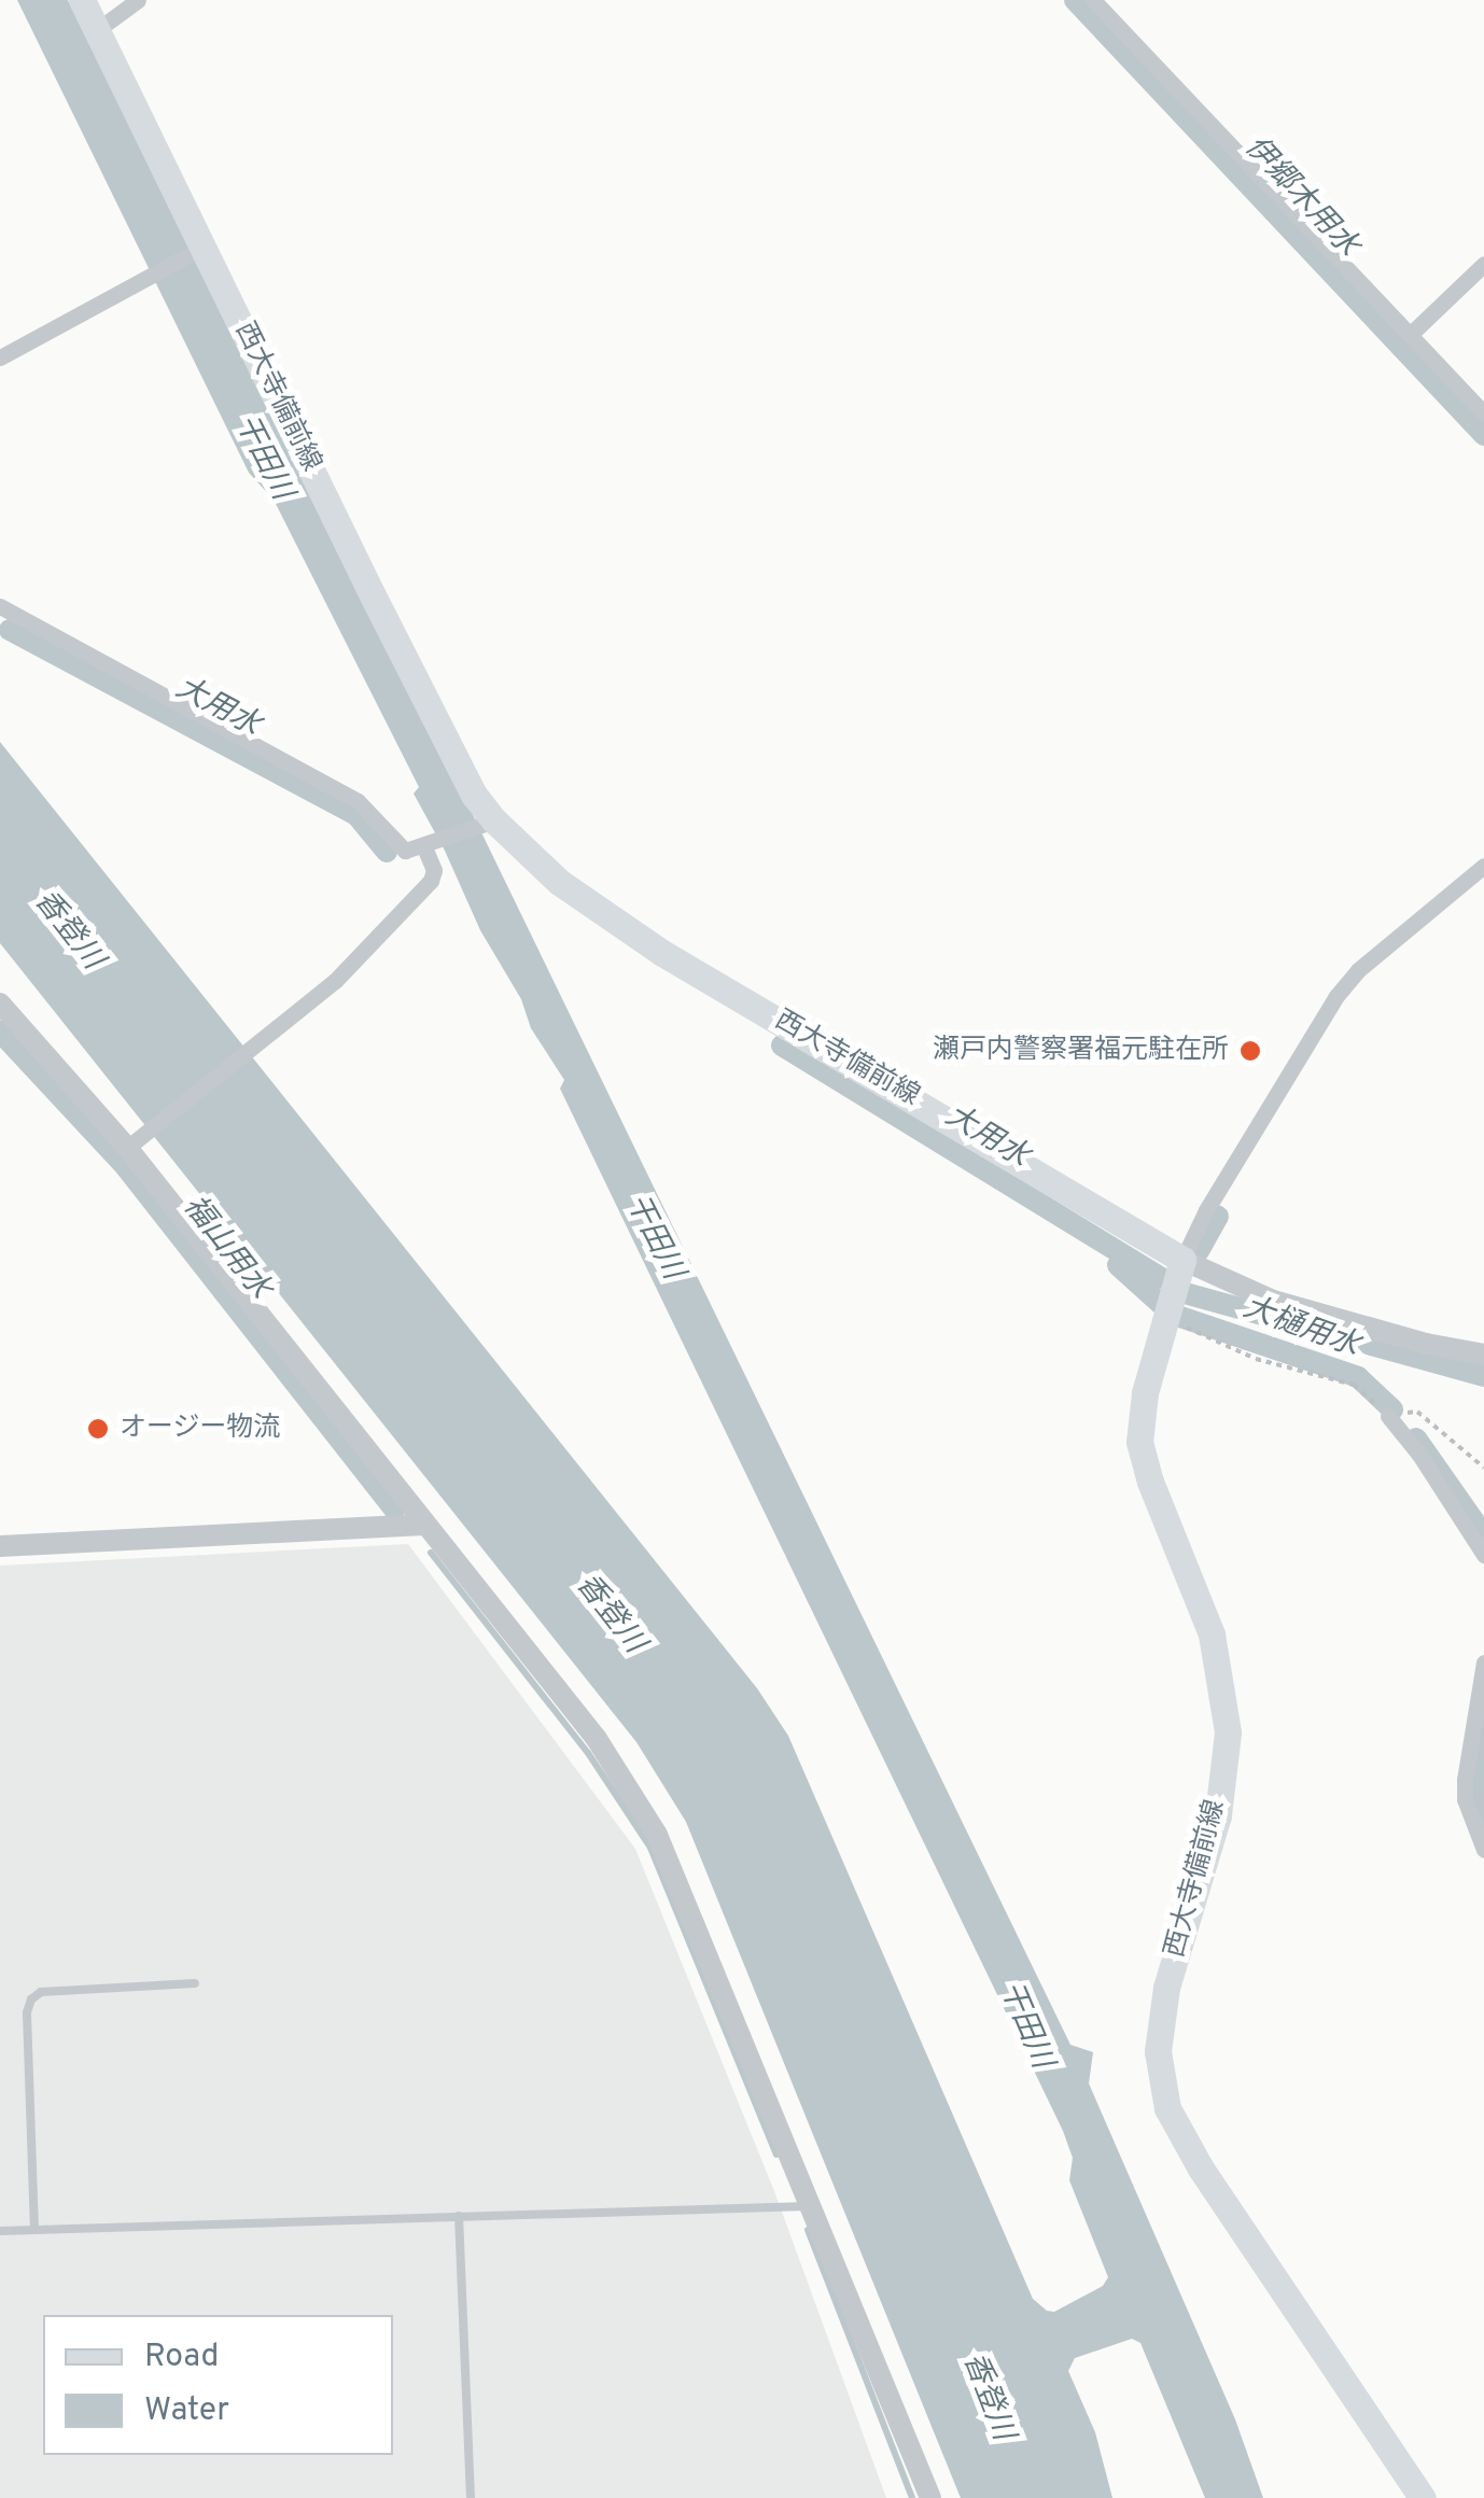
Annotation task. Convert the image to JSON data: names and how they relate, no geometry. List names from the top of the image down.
{
  "streets": {
    "main road": ["西大寺備前線"]
  },
  "water": [
    "伊郷木用水",
    "干田川",
    "大用水",
    "香登川",
    "福山用水",
    "大樋用水"
  ],
  "places": ["瀬戸内警察署福元駐在所", "オージー物流"],
  "legend": ["Road", "Water"]
}
